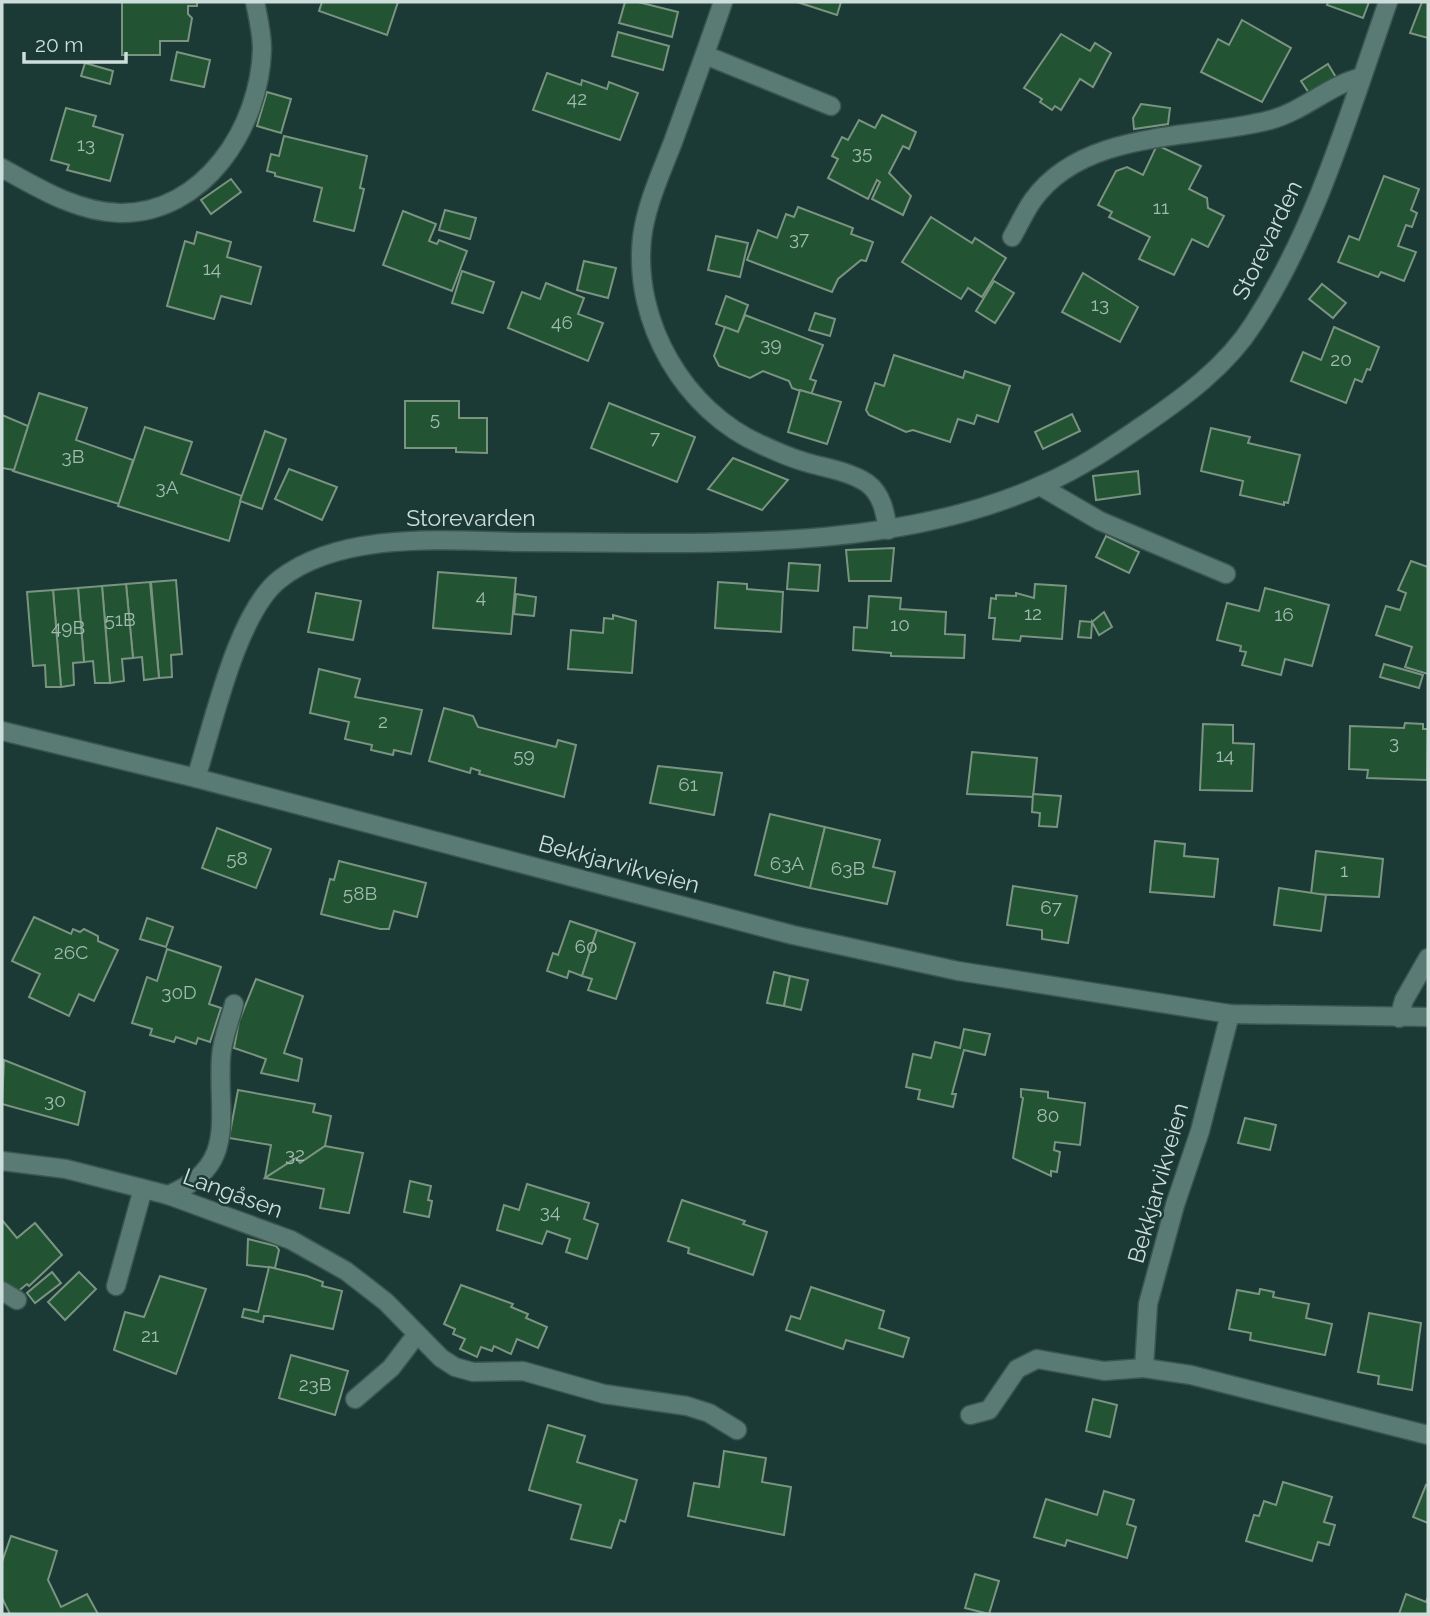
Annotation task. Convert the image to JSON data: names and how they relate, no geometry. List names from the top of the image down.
{
  "streets": {
    "street": ["Storevarden", "Bekkjarvikveien", "Langåsen"]
  },
  "crossings": [
    ["Storevarden", "Bekkjarvikveien"]
  ],
  "house_numbers": [
    "42",
    "13",
    "35",
    "11",
    "37",
    "14",
    "13",
    "46",
    "39",
    "20",
    "5",
    "7",
    "3B",
    "3A",
    "4",
    "12",
    "16",
    "51B",
    "10",
    "49B",
    "2",
    "3",
    "59",
    "14",
    "61",
    "58",
    "63A",
    "63B",
    "1",
    "58B",
    "67",
    "60",
    "26C",
    "30D",
    "30",
    "80",
    "32",
    "34",
    "21",
    "23B"
  ],
  "scale_bar": "20 m"
}
